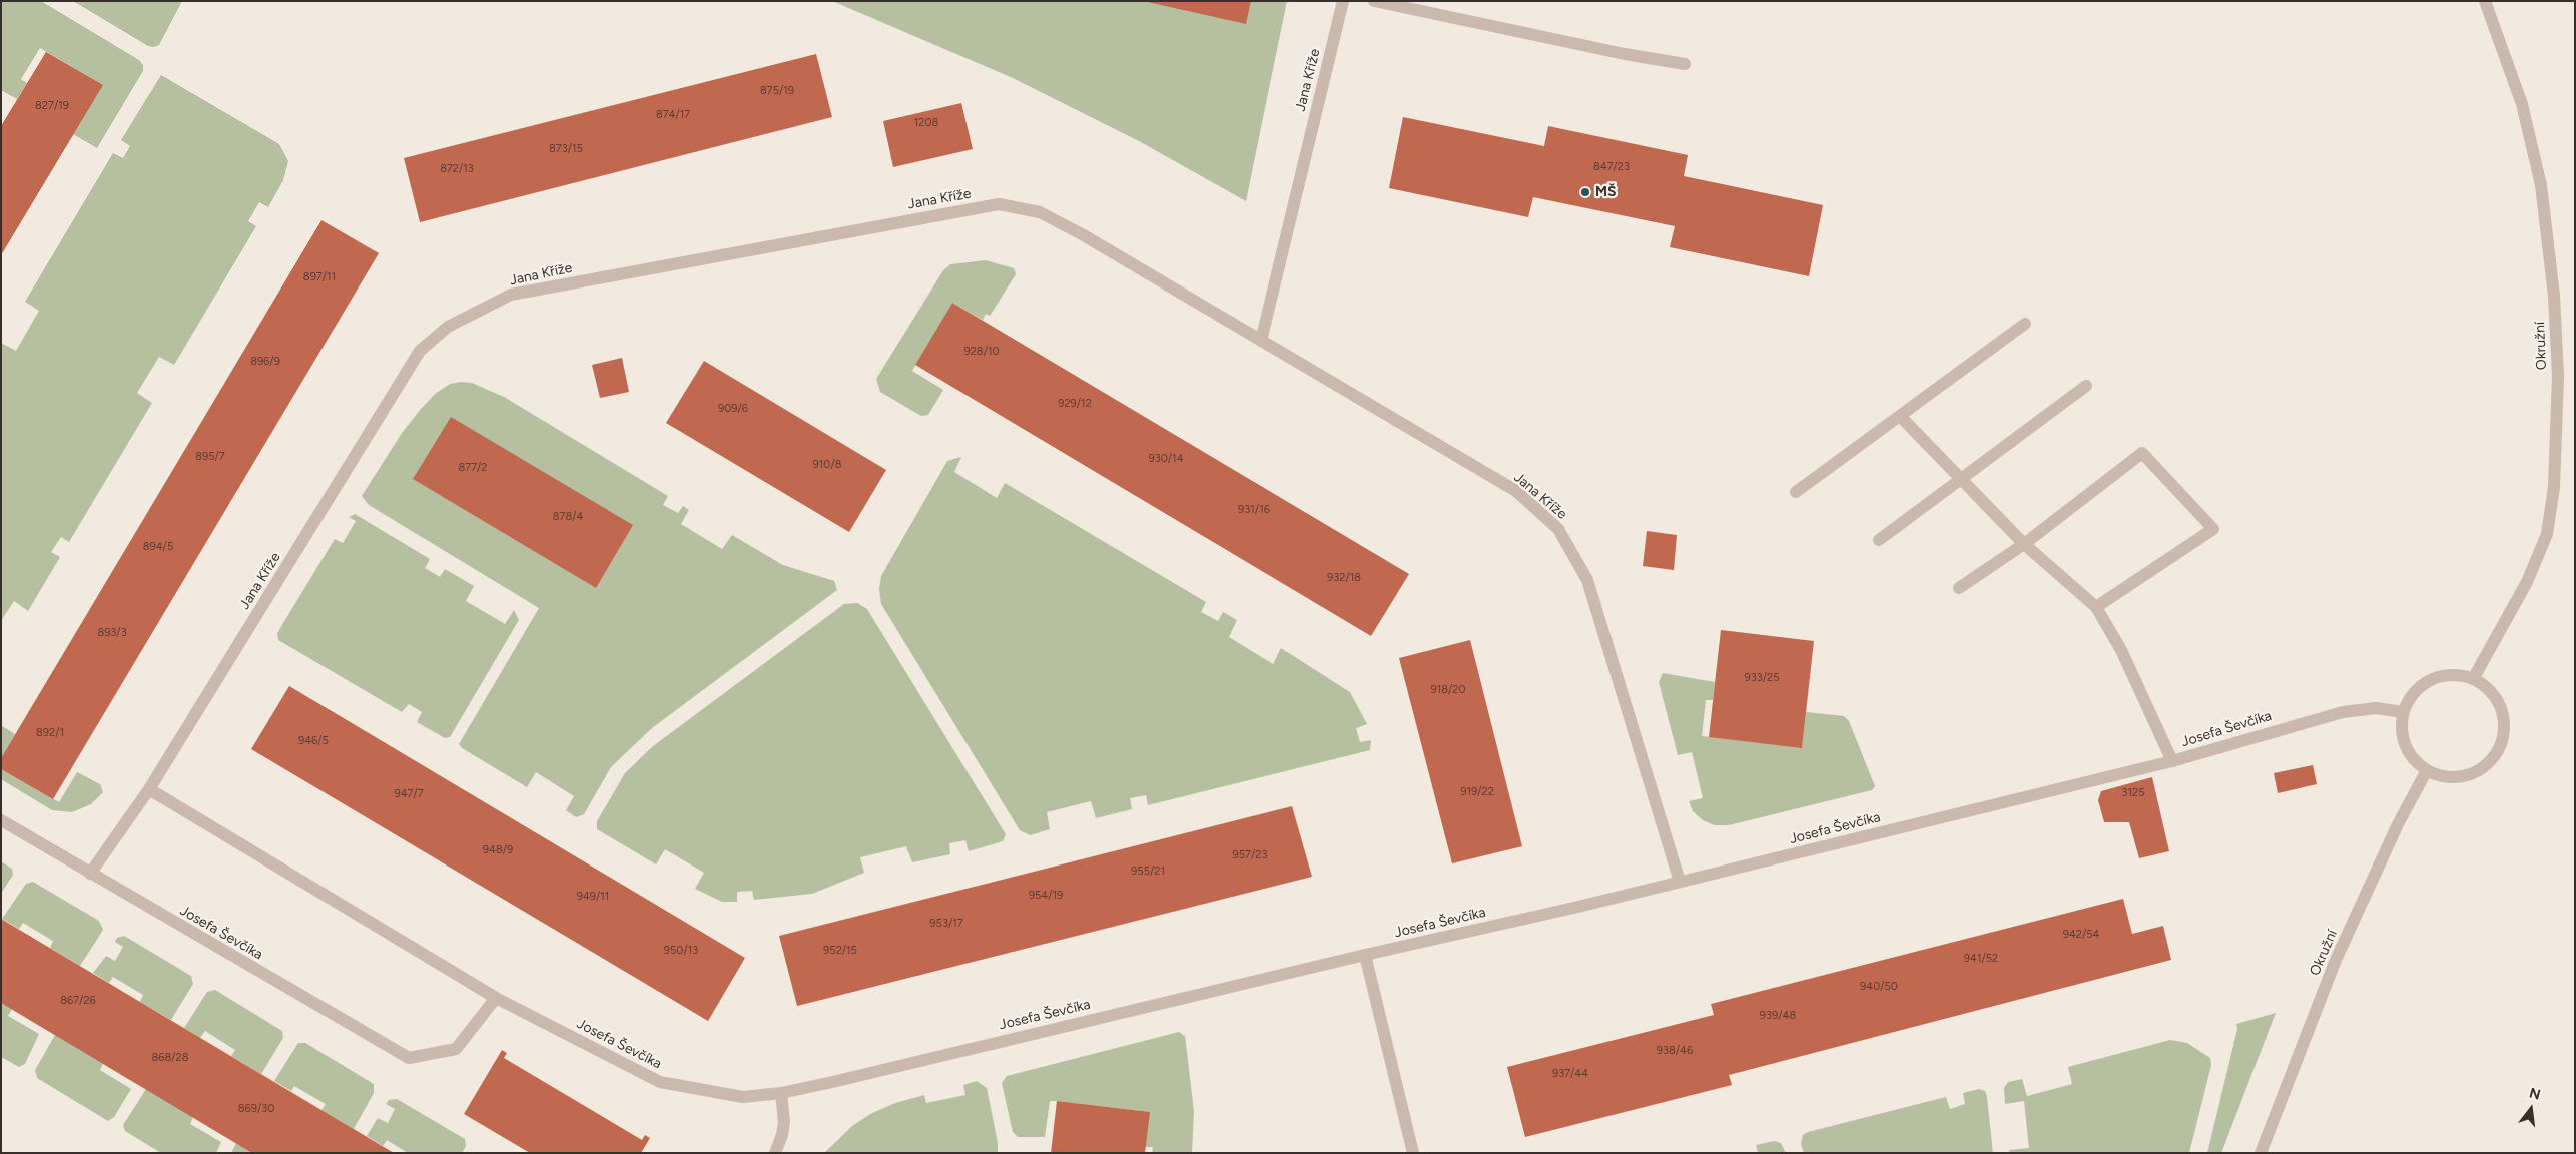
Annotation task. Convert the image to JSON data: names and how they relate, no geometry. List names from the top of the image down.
{
  "streets": {
    "street": ["Jana Kříže", "Okružní", "Josefa Ševčíka"]
  },
  "crossings": [
    ["Jana Kříže", "Josefa Ševčíka"],
    ["Okružní", "Josefa Ševčíka"]
  ],
  "places": ["MŠ"],
  "house_numbers": [
    "875/19",
    "827/19",
    "874/17",
    "1208",
    "873/15",
    "847/23",
    "872/13",
    "897/11",
    "928/10",
    "896/9",
    "929/12",
    "909/6",
    "895/7",
    "930/14",
    "910/8",
    "877/2",
    "931/16",
    "878/4",
    "894/5",
    "932/18",
    "893/3",
    "933/25",
    "918/20",
    "892/1",
    "946/5",
    "919/22",
    "3125",
    "947/7",
    "948/9",
    "957/23",
    "955/21",
    "954/19",
    "949/11",
    "953/17",
    "942/54",
    "950/13",
    "952/15",
    "941/52",
    "940/50",
    "867/26",
    "939/48",
    "938/46",
    "868/28",
    "937/44",
    "869/30"
  ],
  "north": "top"
}
